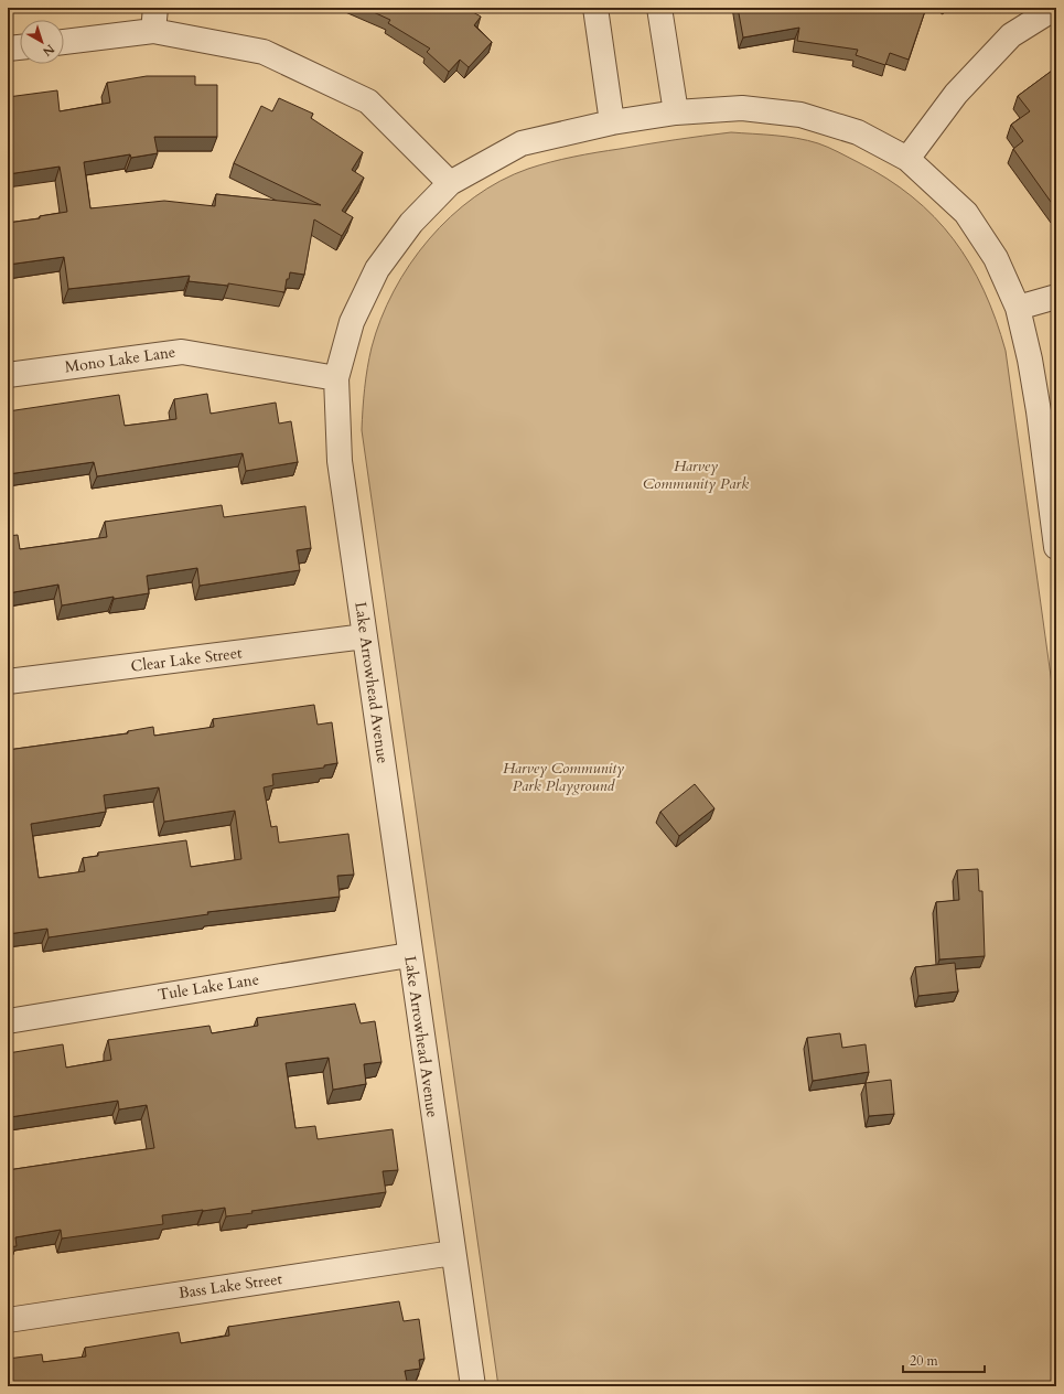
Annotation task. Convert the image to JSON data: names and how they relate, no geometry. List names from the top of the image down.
{
  "streets": {
    "street": [
      "Mono Lake Lane",
      "Clear Lake Street",
      "Lake Arrowhead Avenue",
      "Tule Lake Lane",
      "Bass Lake Street"
    ]
  },
  "crossings": [
    ["Mono Lake Lane", "Lake Arrowhead Avenue"],
    ["Clear Lake Street", "Lake Arrowhead Avenue"],
    ["Lake Arrowhead Avenue", "Tule Lake Lane"],
    ["Lake Arrowhead Avenue", "Bass Lake Street"]
  ],
  "parks": ["Harvey Community Park", "Harvey Community Park Playground"],
  "scale_bar": "20 m",
  "north": "bottom right"
}
